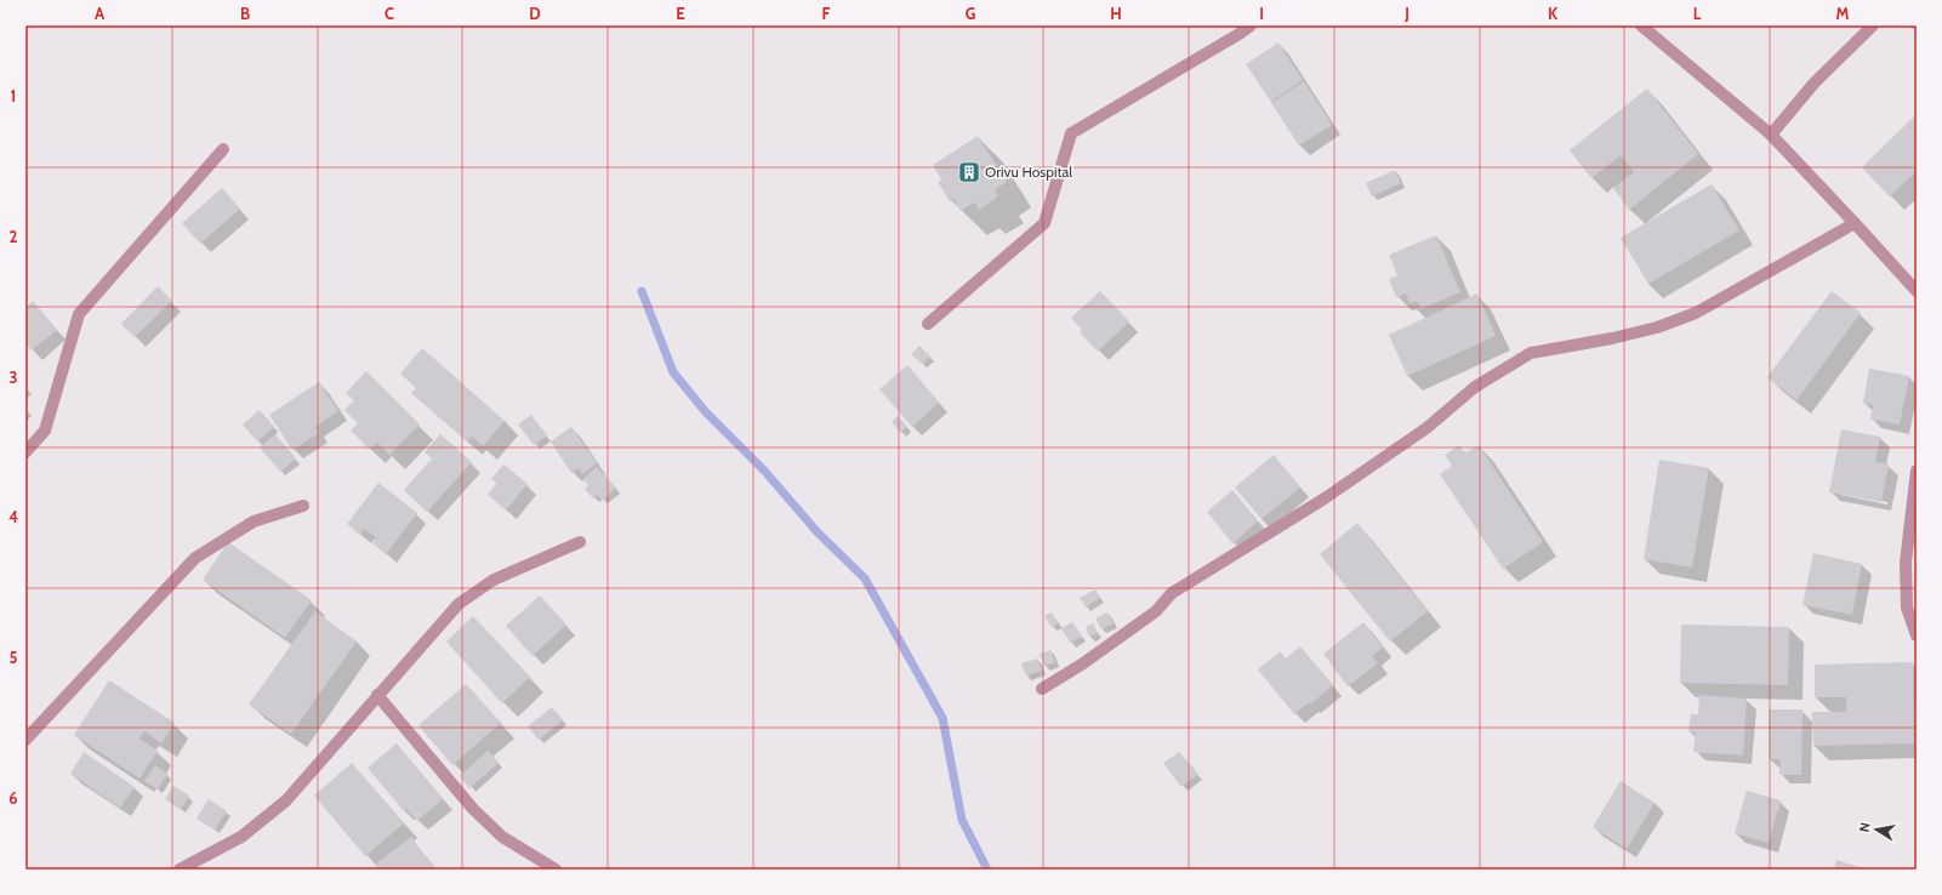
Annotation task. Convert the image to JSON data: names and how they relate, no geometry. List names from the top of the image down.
{
  "places": {
    "building": ["Orivu Hospital"]
  },
  "north": "left",
  "grid": {
    "columns": [
      "A",
      "B",
      "C",
      "D",
      "E",
      "F",
      "G",
      "H",
      "I",
      "J",
      "K",
      "L",
      "M"
    ],
    "rows": [
      "1",
      "2",
      "3",
      "4",
      "5",
      "6"
    ]
  }
}
